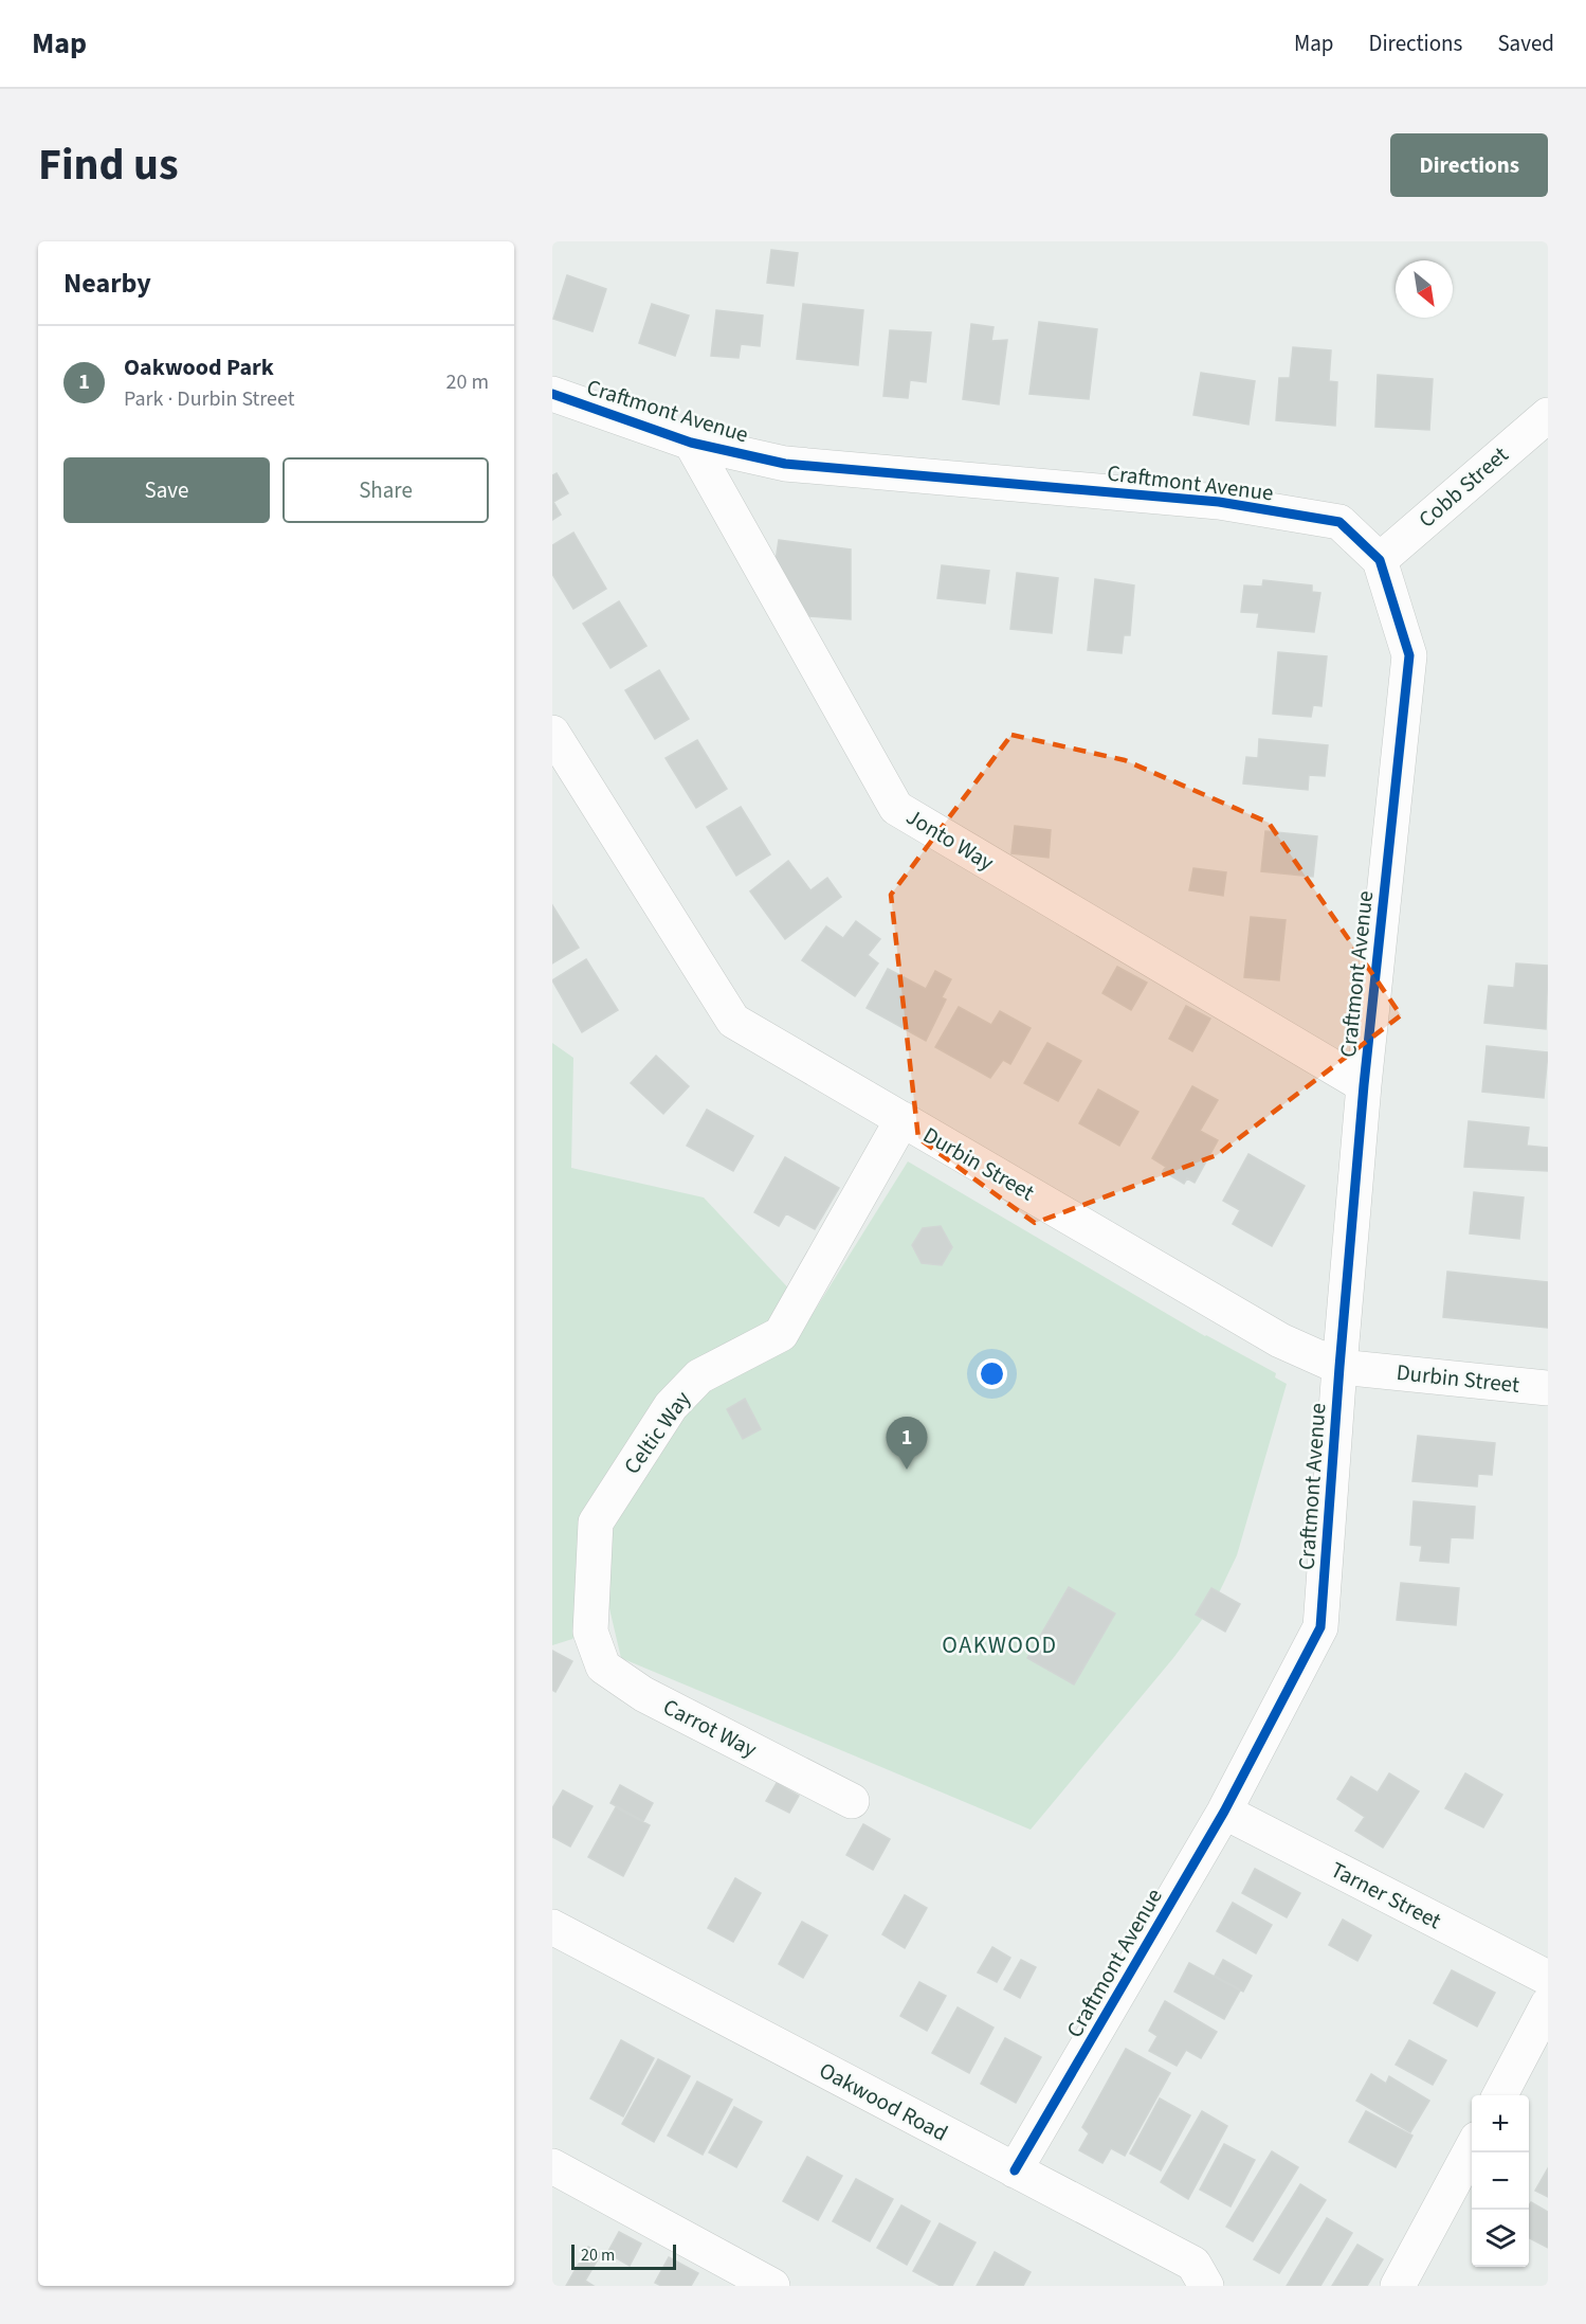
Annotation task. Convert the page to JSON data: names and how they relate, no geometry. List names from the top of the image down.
{
  "streets": {
    "street": [
      "Craftmont Avenue",
      "Cobb Street",
      "Jonto Way",
      "Durbin Street",
      "Celtic Way",
      "Carrot Way",
      "Tarner Street",
      "Oakwood Road"
    ]
  },
  "crossings": [
    ["Craftmont Avenue", "Cobb Street"],
    ["Craftmont Avenue", "Jonto Way"],
    ["Craftmont Avenue", "Durbin Street"],
    ["Craftmont Avenue", "Tarner Street"],
    ["Craftmont Avenue", "Oakwood Road"],
    ["Durbin Street", "Celtic Way"],
    ["Celtic Way", "Carrot Way"]
  ],
  "districts": ["OAKWOOD"],
  "scale_bar": "20 m",
  "north": "bottom right",
  "page": {
    "header": "Map",
    "nav": ["Map", "Directions", "Saved"],
    "title": "Find us",
    "buttons": [
      "Directions",
      ["Save", "Share"]
    ],
    "heading": "Nearby",
    "list": [
      {
        "mark": "1",
        "name": "Oakwood Park",
        "note": "Park · Durbin Street",
        "value": "20 m"
      }
    ],
    "pins": "1",
    "map_buttons": ["+", "−"],
    "scale": "20 m"
  }
}
